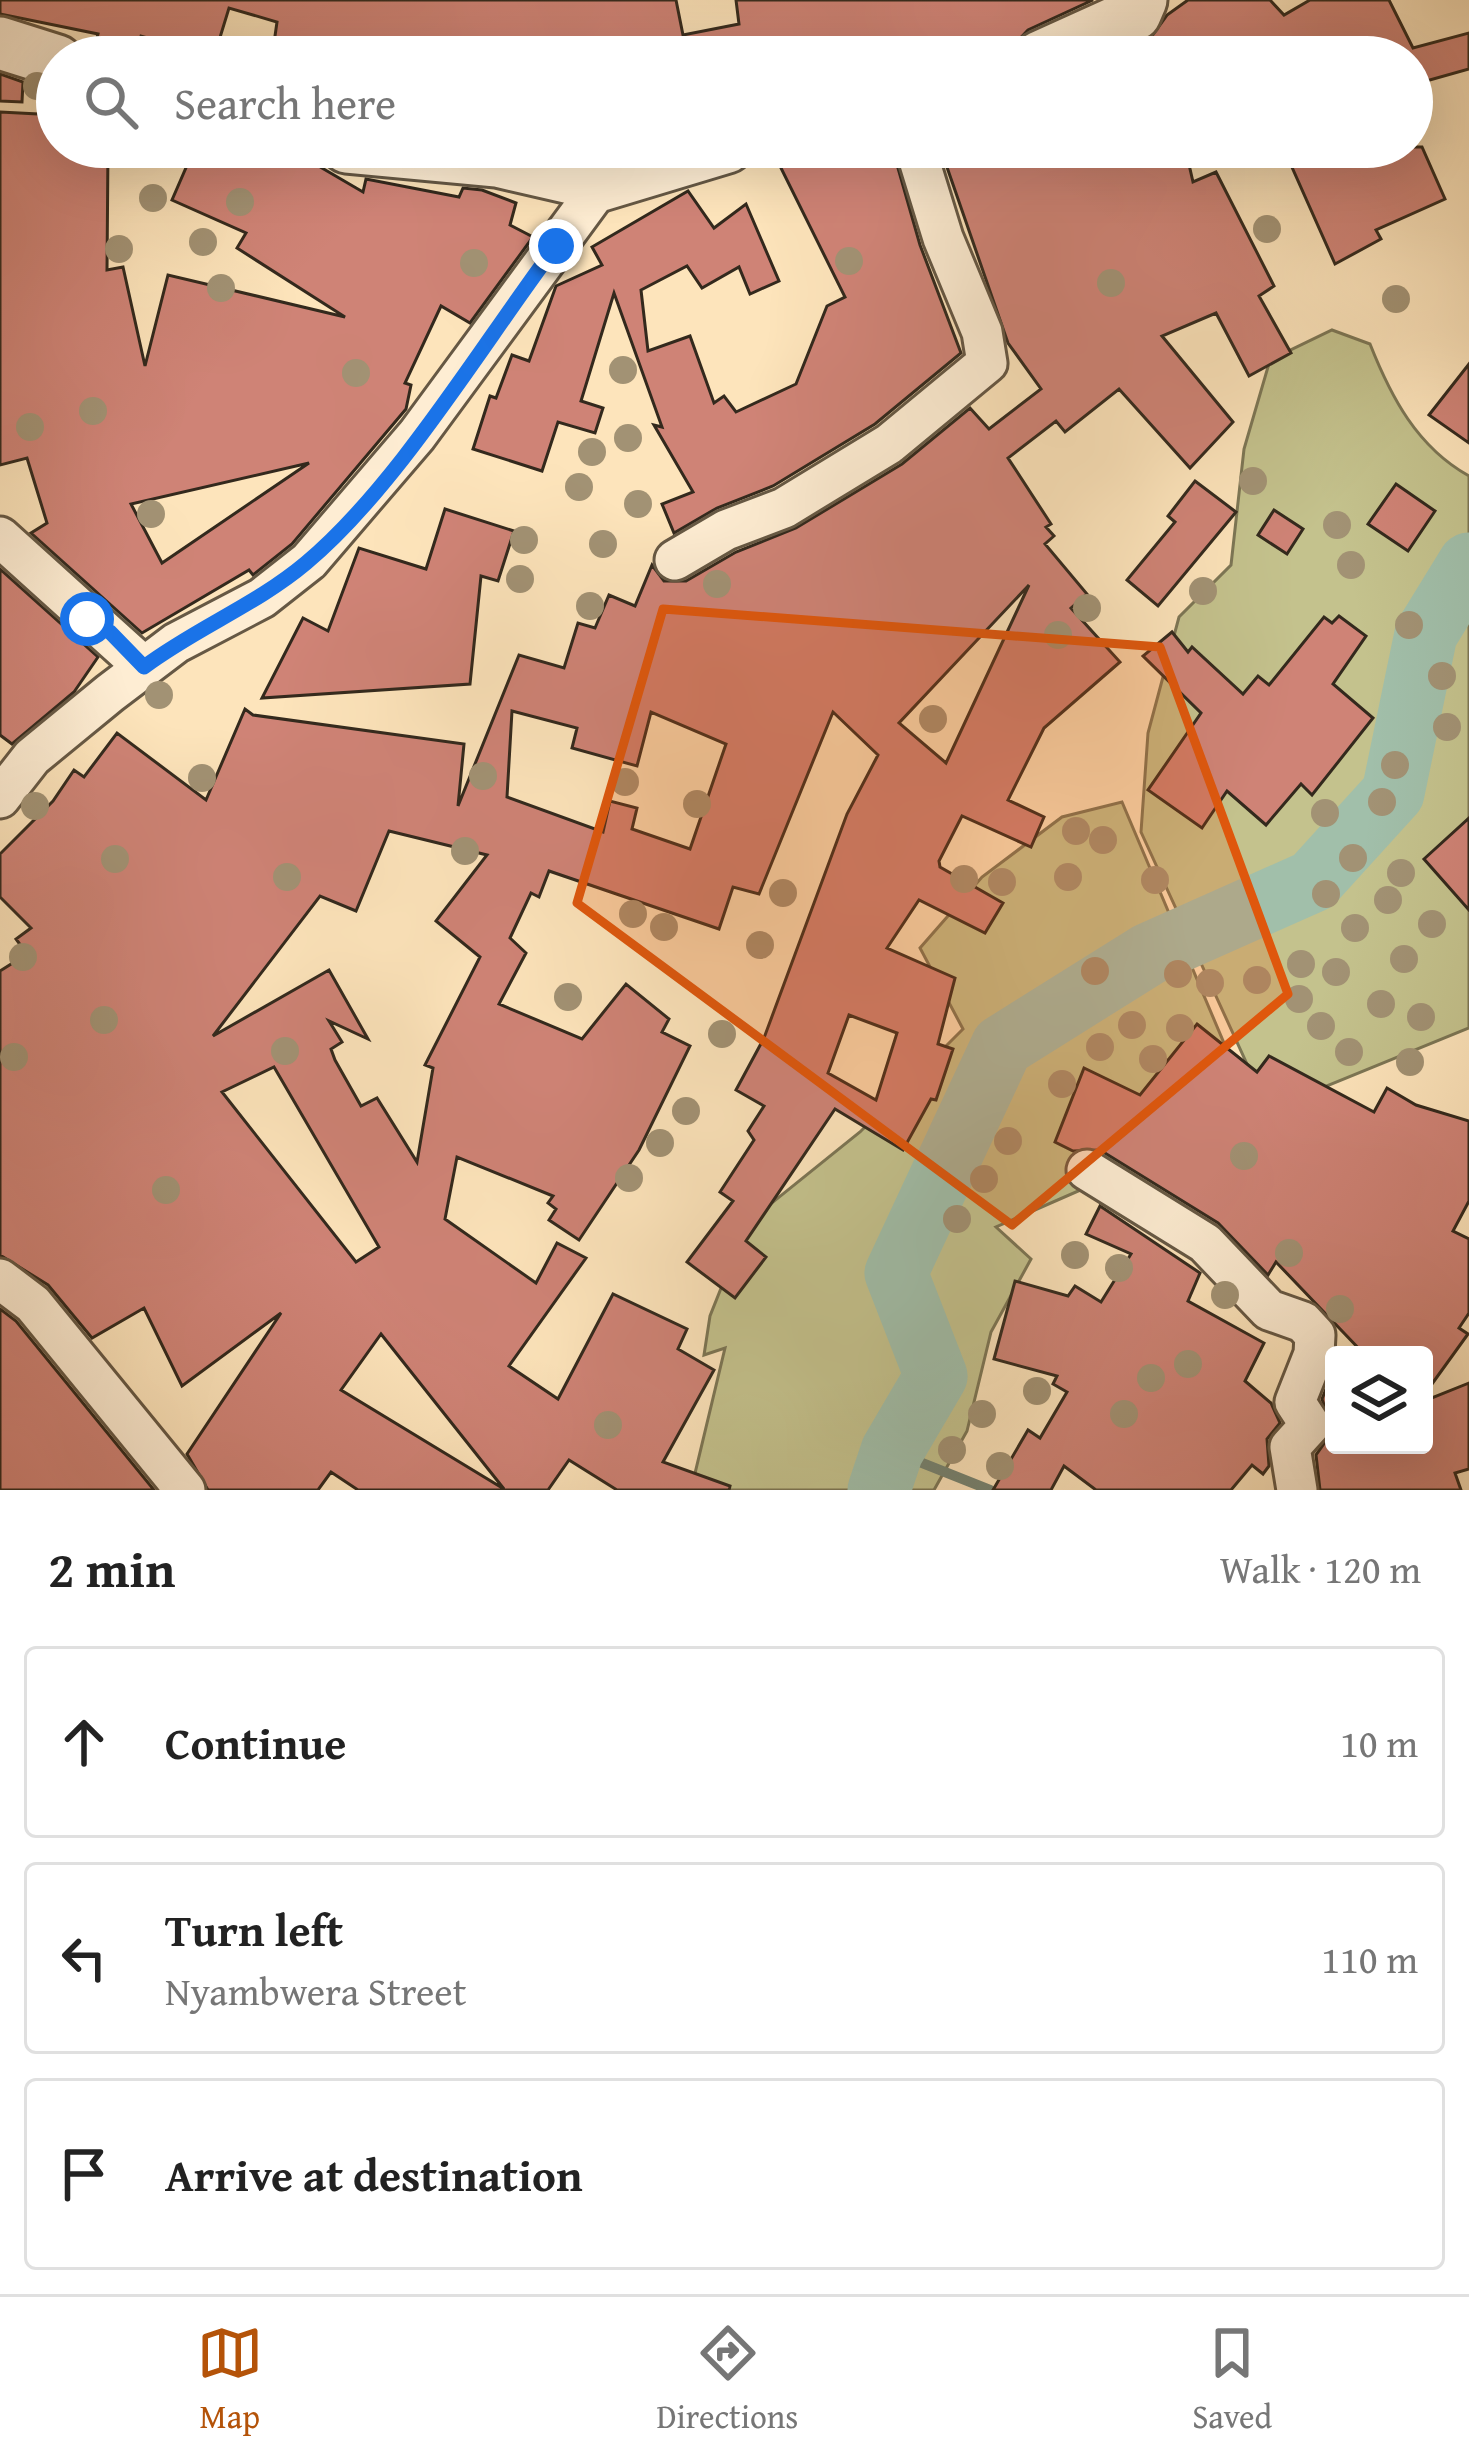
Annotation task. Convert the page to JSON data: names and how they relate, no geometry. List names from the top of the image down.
{
  "page": {
    "search": "Search here",
    "heading": ["2 min", "Walk · 120 m"],
    "list": [
      ["Continue", "10 m"],
      ["Turn left", "Nyambwera Street", "110 m"],
      "Arrive at destination"
    ],
    "nav": ["Map", "Directions", "Saved"]
  }
}
